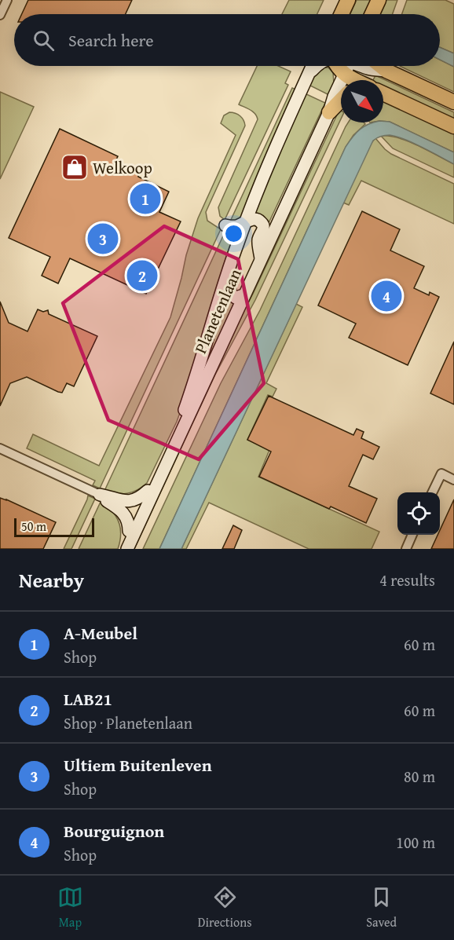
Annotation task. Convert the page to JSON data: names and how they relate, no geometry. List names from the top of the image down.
{
  "streets": {
    "main road": ["Planetenlaan"]
  },
  "places": {
    "shop": ["Welkoop"]
  },
  "scale_bar": "50 m",
  "north": "bottom right",
  "page": {
    "search": "Search here",
    "pins": [
      "1",
      "3",
      "2",
      "4"
    ],
    "scale": "50 m",
    "heading": ["Nearby", "4 results"],
    "list": [
      {
        "mark": "1",
        "name": "A-Meubel",
        "note": "Shop",
        "value": "60 m"
      },
      {
        "mark": "2",
        "name": "LAB21",
        "note": "Shop · Planetenlaan",
        "value": "60 m"
      },
      {
        "mark": "3",
        "name": "Ultiem Buitenleven",
        "note": "Shop",
        "value": "80 m"
      },
      {
        "mark": "4",
        "name": "Bourguignon",
        "note": "Shop",
        "value": "100 m"
      }
    ],
    "nav": ["Map", "Directions", "Saved"]
  }
}
